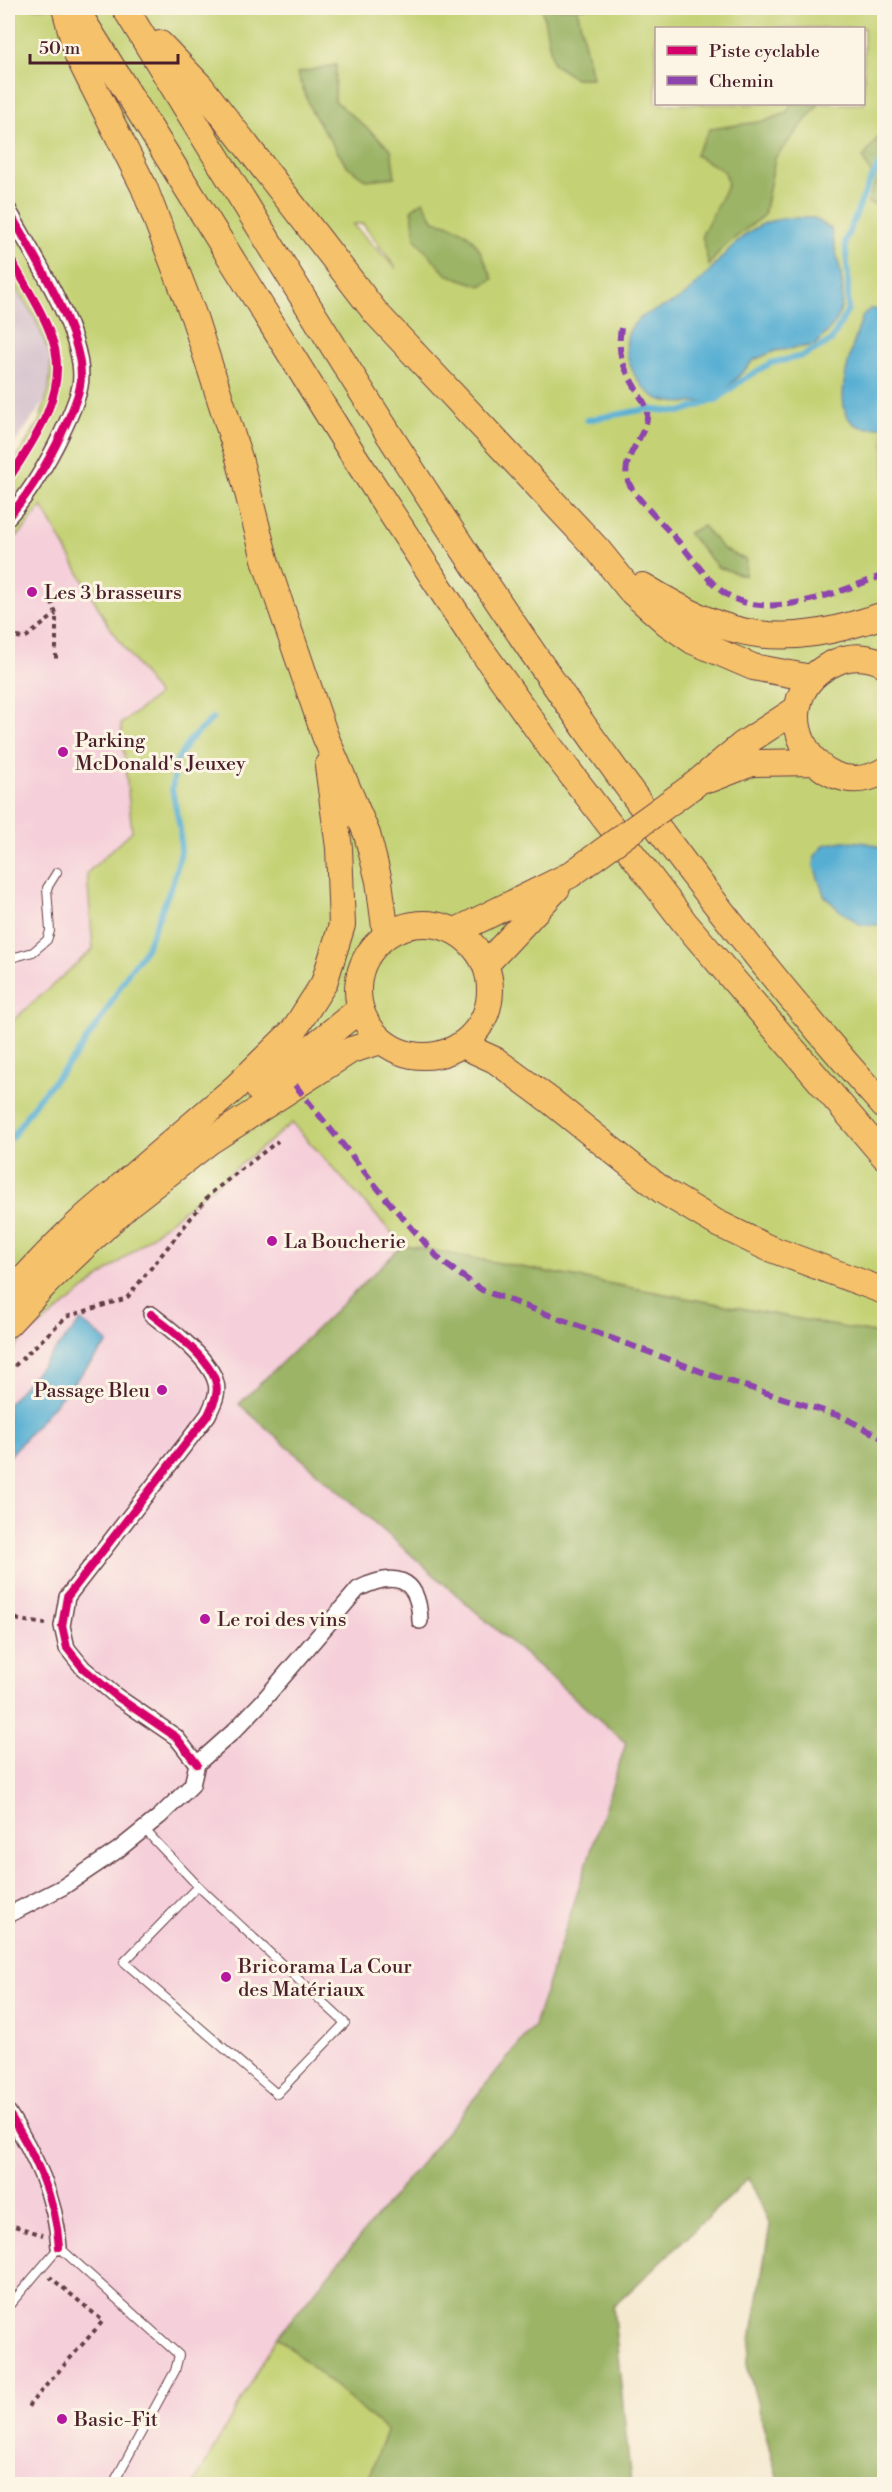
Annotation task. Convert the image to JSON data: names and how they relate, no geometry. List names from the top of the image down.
{
  "places": [
    "Les 3 brasseurs",
    "Parking McDonald's Jeuxey",
    "La Boucherie",
    "Passage Bleu",
    "Le roi des vins",
    "Bricorama La Cour des Matériaux",
    "Basic-Fit"
  ],
  "legend": ["Piste cyclable", "Chemin"],
  "scale_bar": "50 m"
}
